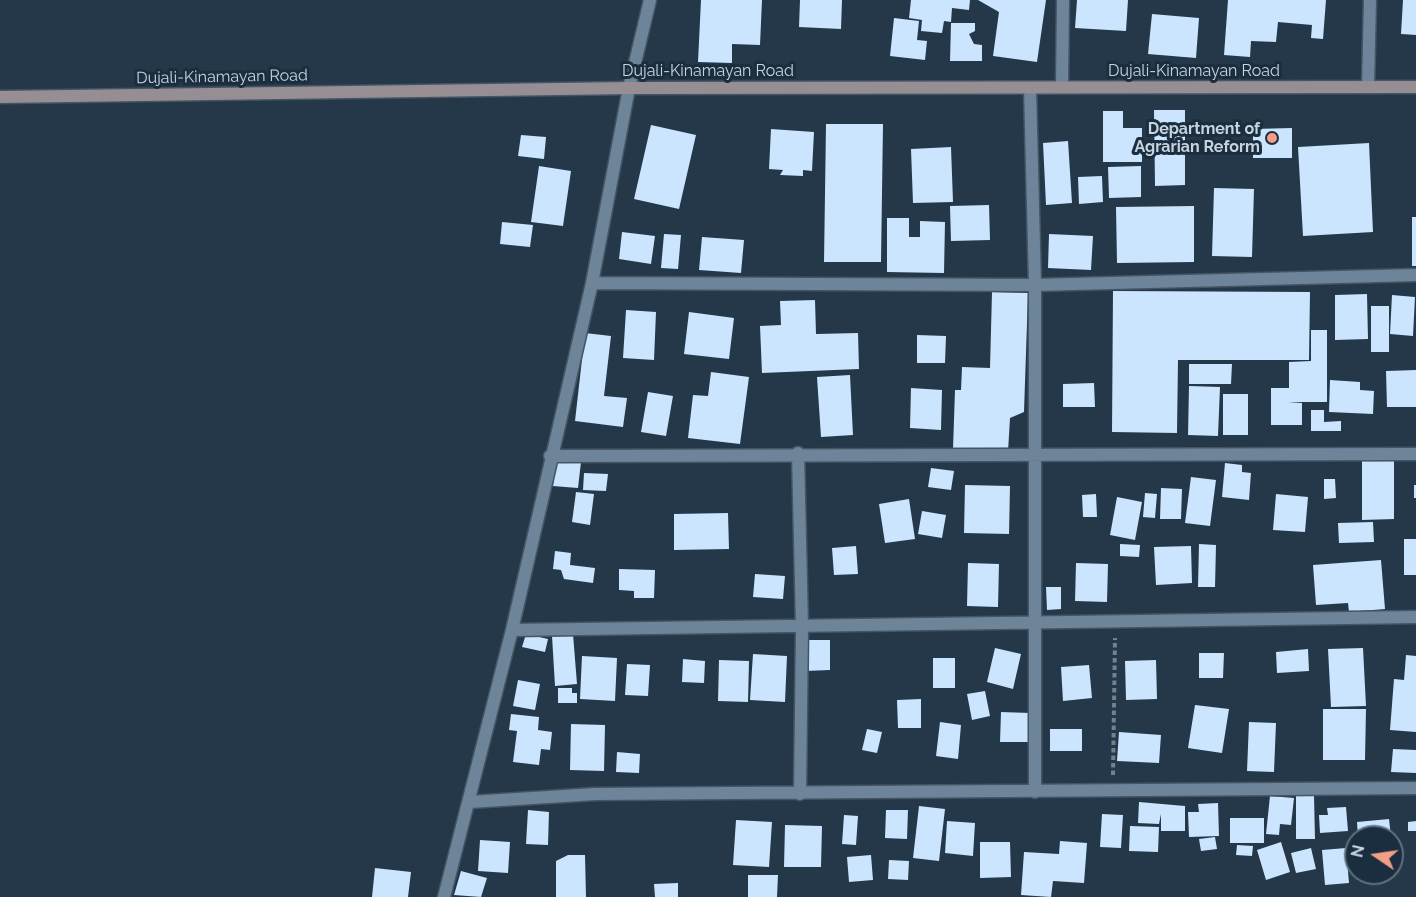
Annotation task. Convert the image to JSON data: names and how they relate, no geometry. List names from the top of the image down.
{
  "streets": {
    "main road": ["Dujali-Kinamayan Road"]
  },
  "places": ["Department of Agrarian Reform"],
  "north": "left"
}
